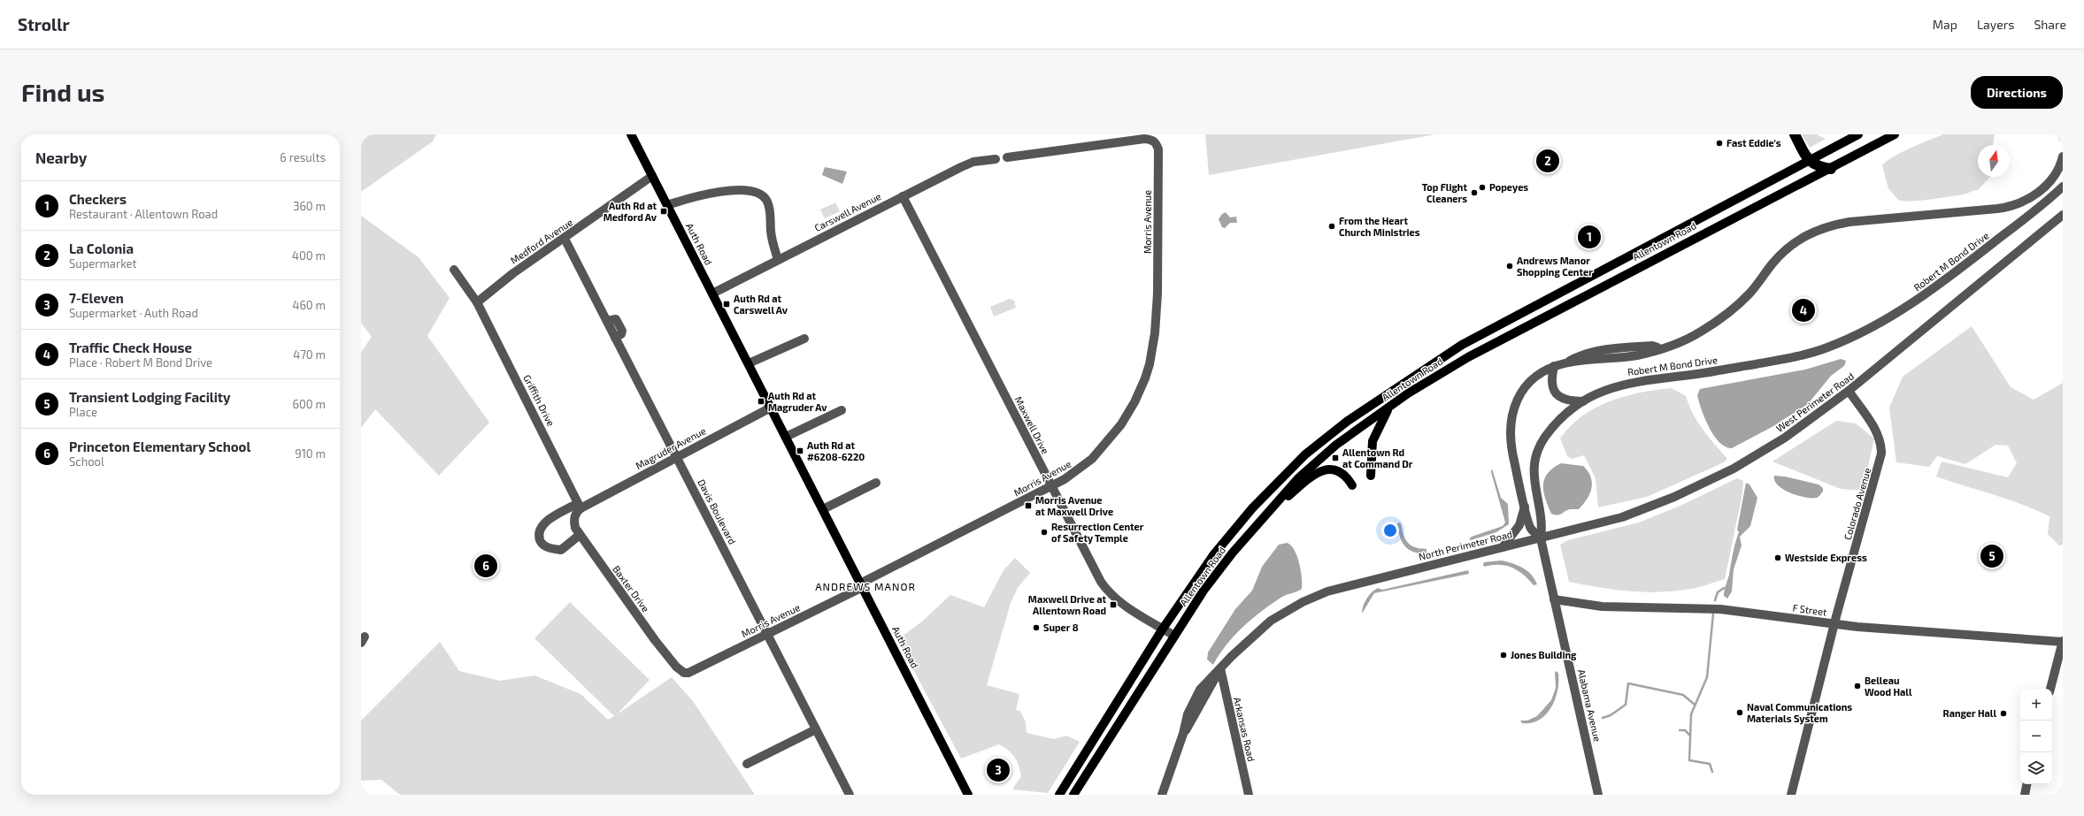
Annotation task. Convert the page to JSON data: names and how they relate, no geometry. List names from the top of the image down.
{
  "streets": {
    "main road": ["Allentown Road", "Auth Road"],
    "street": [
      "Carswell Avenue",
      "Morris Avenue",
      "Medford Avenue",
      "Robert M Bond Drive",
      "Griffith Drive",
      "West Perimeter Road",
      "Maxwell Drive",
      "Magruder Avenue",
      "Colorado Avenue",
      "Davis Boulevard",
      "North Perimeter Road",
      "Baxter Drive",
      "F Street",
      "Alabama Avenue",
      "Arkansas Road"
    ]
  },
  "crossings": [
    ["Carswell Avenue", "Auth Road"],
    ["Carswell Avenue", "Maxwell Drive"],
    ["Morris Avenue", "Auth Road"],
    ["Morris Avenue", "Maxwell Drive"],
    ["Morris Avenue", "Davis Boulevard"],
    ["Morris Avenue", "Baxter Drive"],
    ["Medford Avenue", "Auth Road"],
    ["Medford Avenue", "Griffith Drive"],
    ["Medford Avenue", "Davis Boulevard"],
    ["Allentown Road", "Maxwell Drive"],
    ["Auth Road", "Magruder Avenue"],
    ["Robert M Bond Drive", "West Perimeter Road"],
    ["Robert M Bond Drive", "North Perimeter Road"],
    ["Robert M Bond Drive", "Alabama Avenue"],
    ["Griffith Drive", "Magruder Avenue"],
    ["Griffith Drive", "Baxter Drive"],
    ["West Perimeter Road", "Colorado Avenue"],
    ["West Perimeter Road", "North Perimeter Road"],
    ["West Perimeter Road", "Alabama Avenue"],
    ["Magruder Avenue", "Davis Boulevard"],
    ["Magruder Avenue", "Baxter Drive"],
    ["Colorado Avenue", "F Street"],
    ["North Perimeter Road", "Alabama Avenue"],
    ["North Perimeter Road", "Arkansas Road"],
    ["F Street", "Alabama Avenue"]
  ],
  "districts": ["ANDREWS MANOR"],
  "places": {
    "other": [
      "Fast Eddie's",
      "Popeyes",
      "Top Flight Cleaners",
      "From the Heart Church Ministries",
      "Andrews Manor Shopping Center",
      "Resurrection Center of Safety Temple",
      "Westside Express",
      "Super 8",
      "Jones Building",
      "Belleau Wood Hall",
      "Naval Communications Materials System",
      "Ranger Hall"
    ],
    "transit": [
      "Auth Rd at Medford Av",
      "Auth Rd at Carswell Av",
      "Auth Rd at Magruder Av",
      "Auth Rd at #6208-6220",
      "Allentown Rd at Command Dr",
      "Morris Avenue at Maxwell Drive",
      "Maxwell Drive at Allentown Road"
    ]
  },
  "north": "top",
  "page": {
    "header": "Strollr",
    "nav": ["Map", "Layers", "Share"],
    "buttons": "Directions",
    "title": "Find us",
    "heading": ["Nearby", "6 results"],
    "pins": [
      "2",
      "1",
      "4",
      "5",
      "6",
      "3"
    ],
    "list": [
      {
        "mark": "1",
        "name": "Checkers",
        "note": "Restaurant · Allentown Road",
        "value": "360 m"
      },
      {
        "mark": "2",
        "name": "La Colonia",
        "note": "Supermarket",
        "value": "400 m"
      },
      {
        "mark": "3",
        "name": "7-Eleven",
        "note": "Supermarket · Auth Road",
        "value": "460 m"
      },
      {
        "mark": "4",
        "name": "Traffic Check House",
        "note": "Place · Robert M Bond Drive",
        "value": "470 m"
      },
      {
        "mark": "5",
        "name": "Transient Lodging Facility",
        "note": "Place",
        "value": "600 m"
      },
      {
        "mark": "6",
        "name": "Princeton Elementary School",
        "note": "School",
        "value": "910 m"
      }
    ],
    "map_buttons": ["+", "−"]
  }
}
